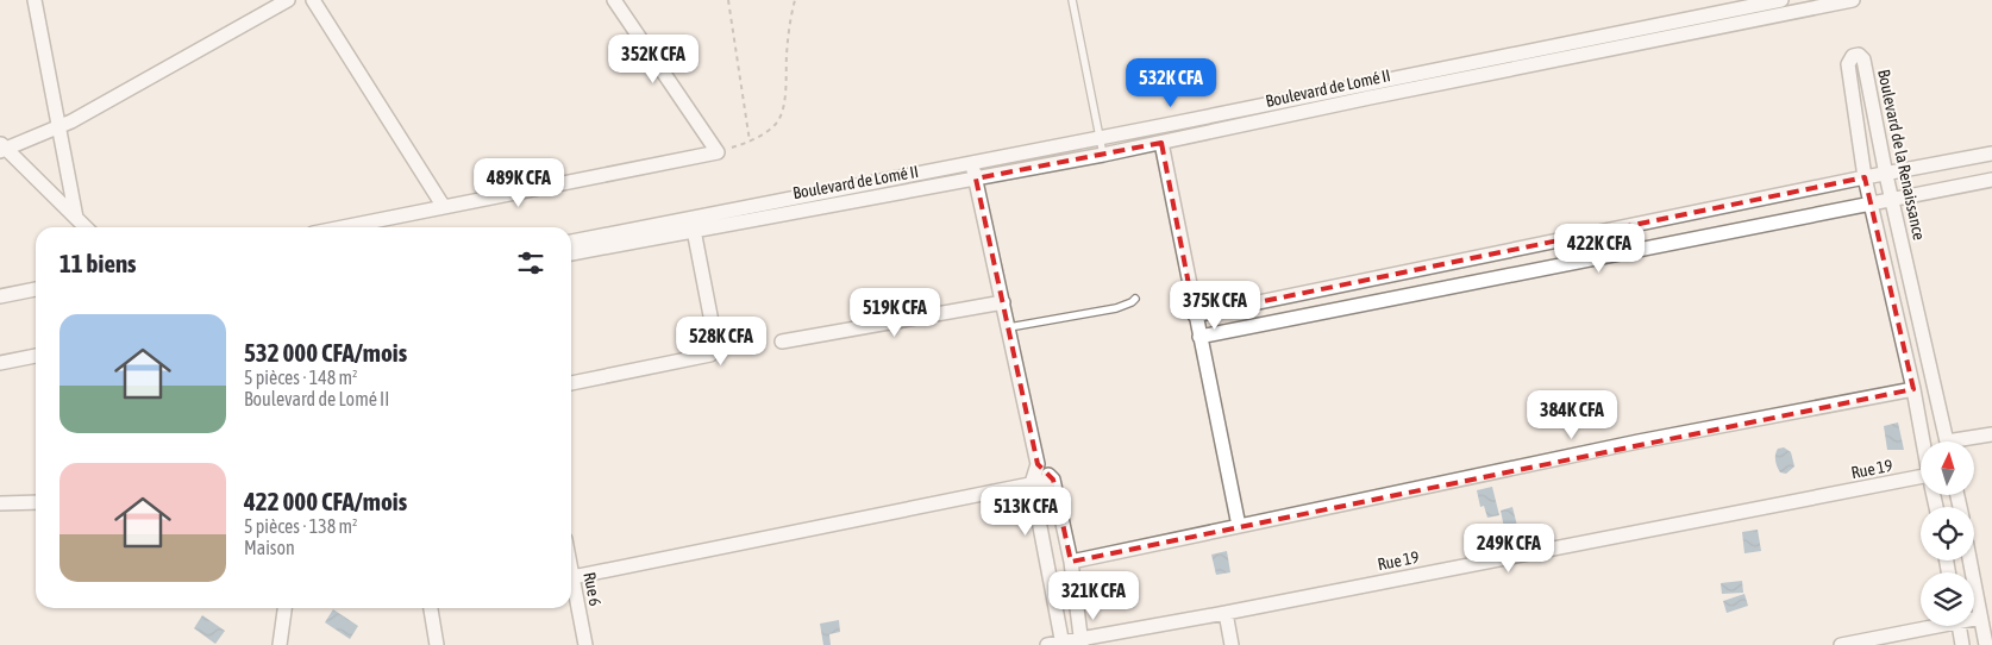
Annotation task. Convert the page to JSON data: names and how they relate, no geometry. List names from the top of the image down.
{
  "streets": {
    "street": [
      "Boulevard de Lomé II",
      "Boulevard de la Renaissance",
      "Rue 19",
      "Rue 6"
    ]
  },
  "north": "top",
  "page": {
    "price": [
      "352K CFA",
      "532K CFA",
      "489K CFA",
      "422K CFA",
      "375K CFA",
      "519K CFA",
      "528K CFA",
      "384K CFA",
      "513K CFA",
      "249K CFA",
      "321K CFA"
    ],
    "heading": "11 biens",
    "list": [
      {
        "name": "532 000 CFA/mois",
        "note": "5 pièces · 148 m² · Boulevard de Lomé II"
      },
      {
        "name": "422 000 CFA/mois",
        "note": "5 pièces · 138 m² · Maison"
      }
    ]
  }
}
